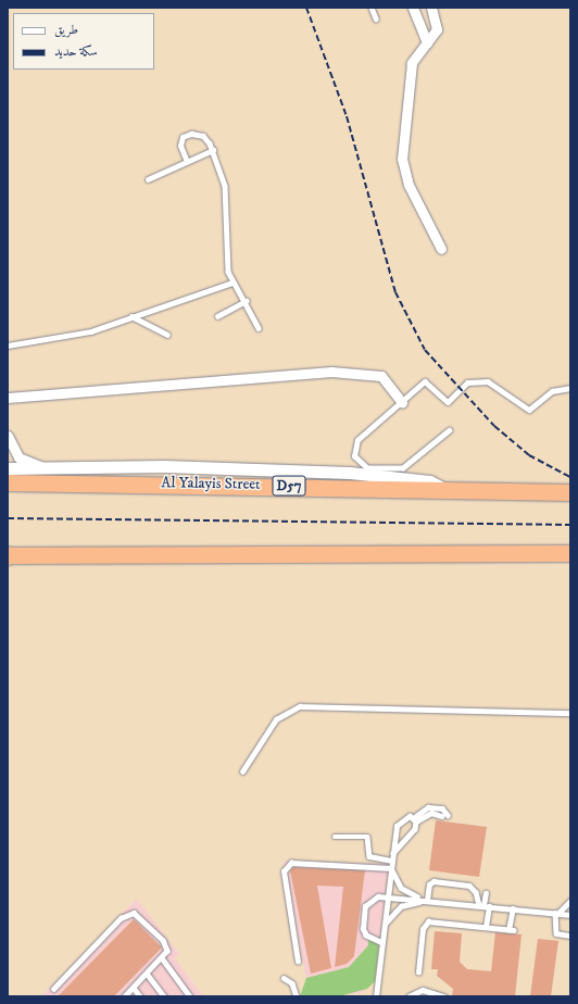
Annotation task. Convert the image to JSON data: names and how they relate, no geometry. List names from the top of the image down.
{
  "streets": {
    "highway": ["Al Yalayis Street", "D57"]
  },
  "legend": ["طريق", "سكة حديد"]
}
